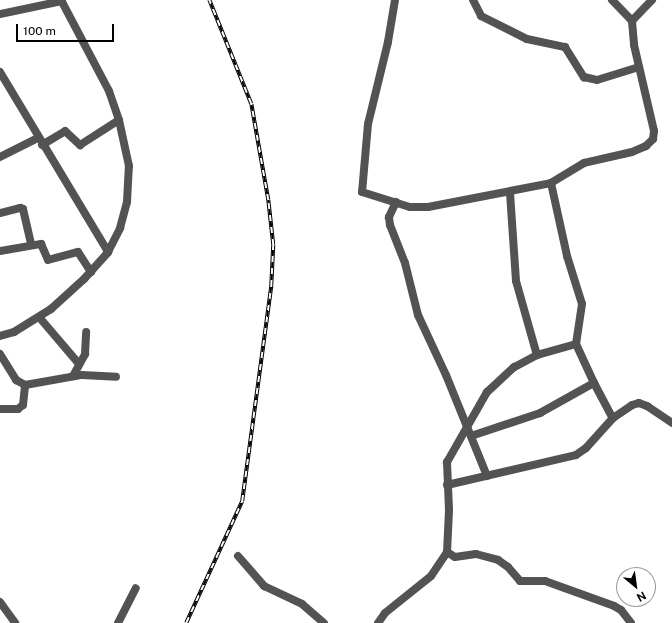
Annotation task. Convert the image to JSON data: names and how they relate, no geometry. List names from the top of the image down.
{
  "scale_bar": "100 m",
  "north": "bottom right"
}
